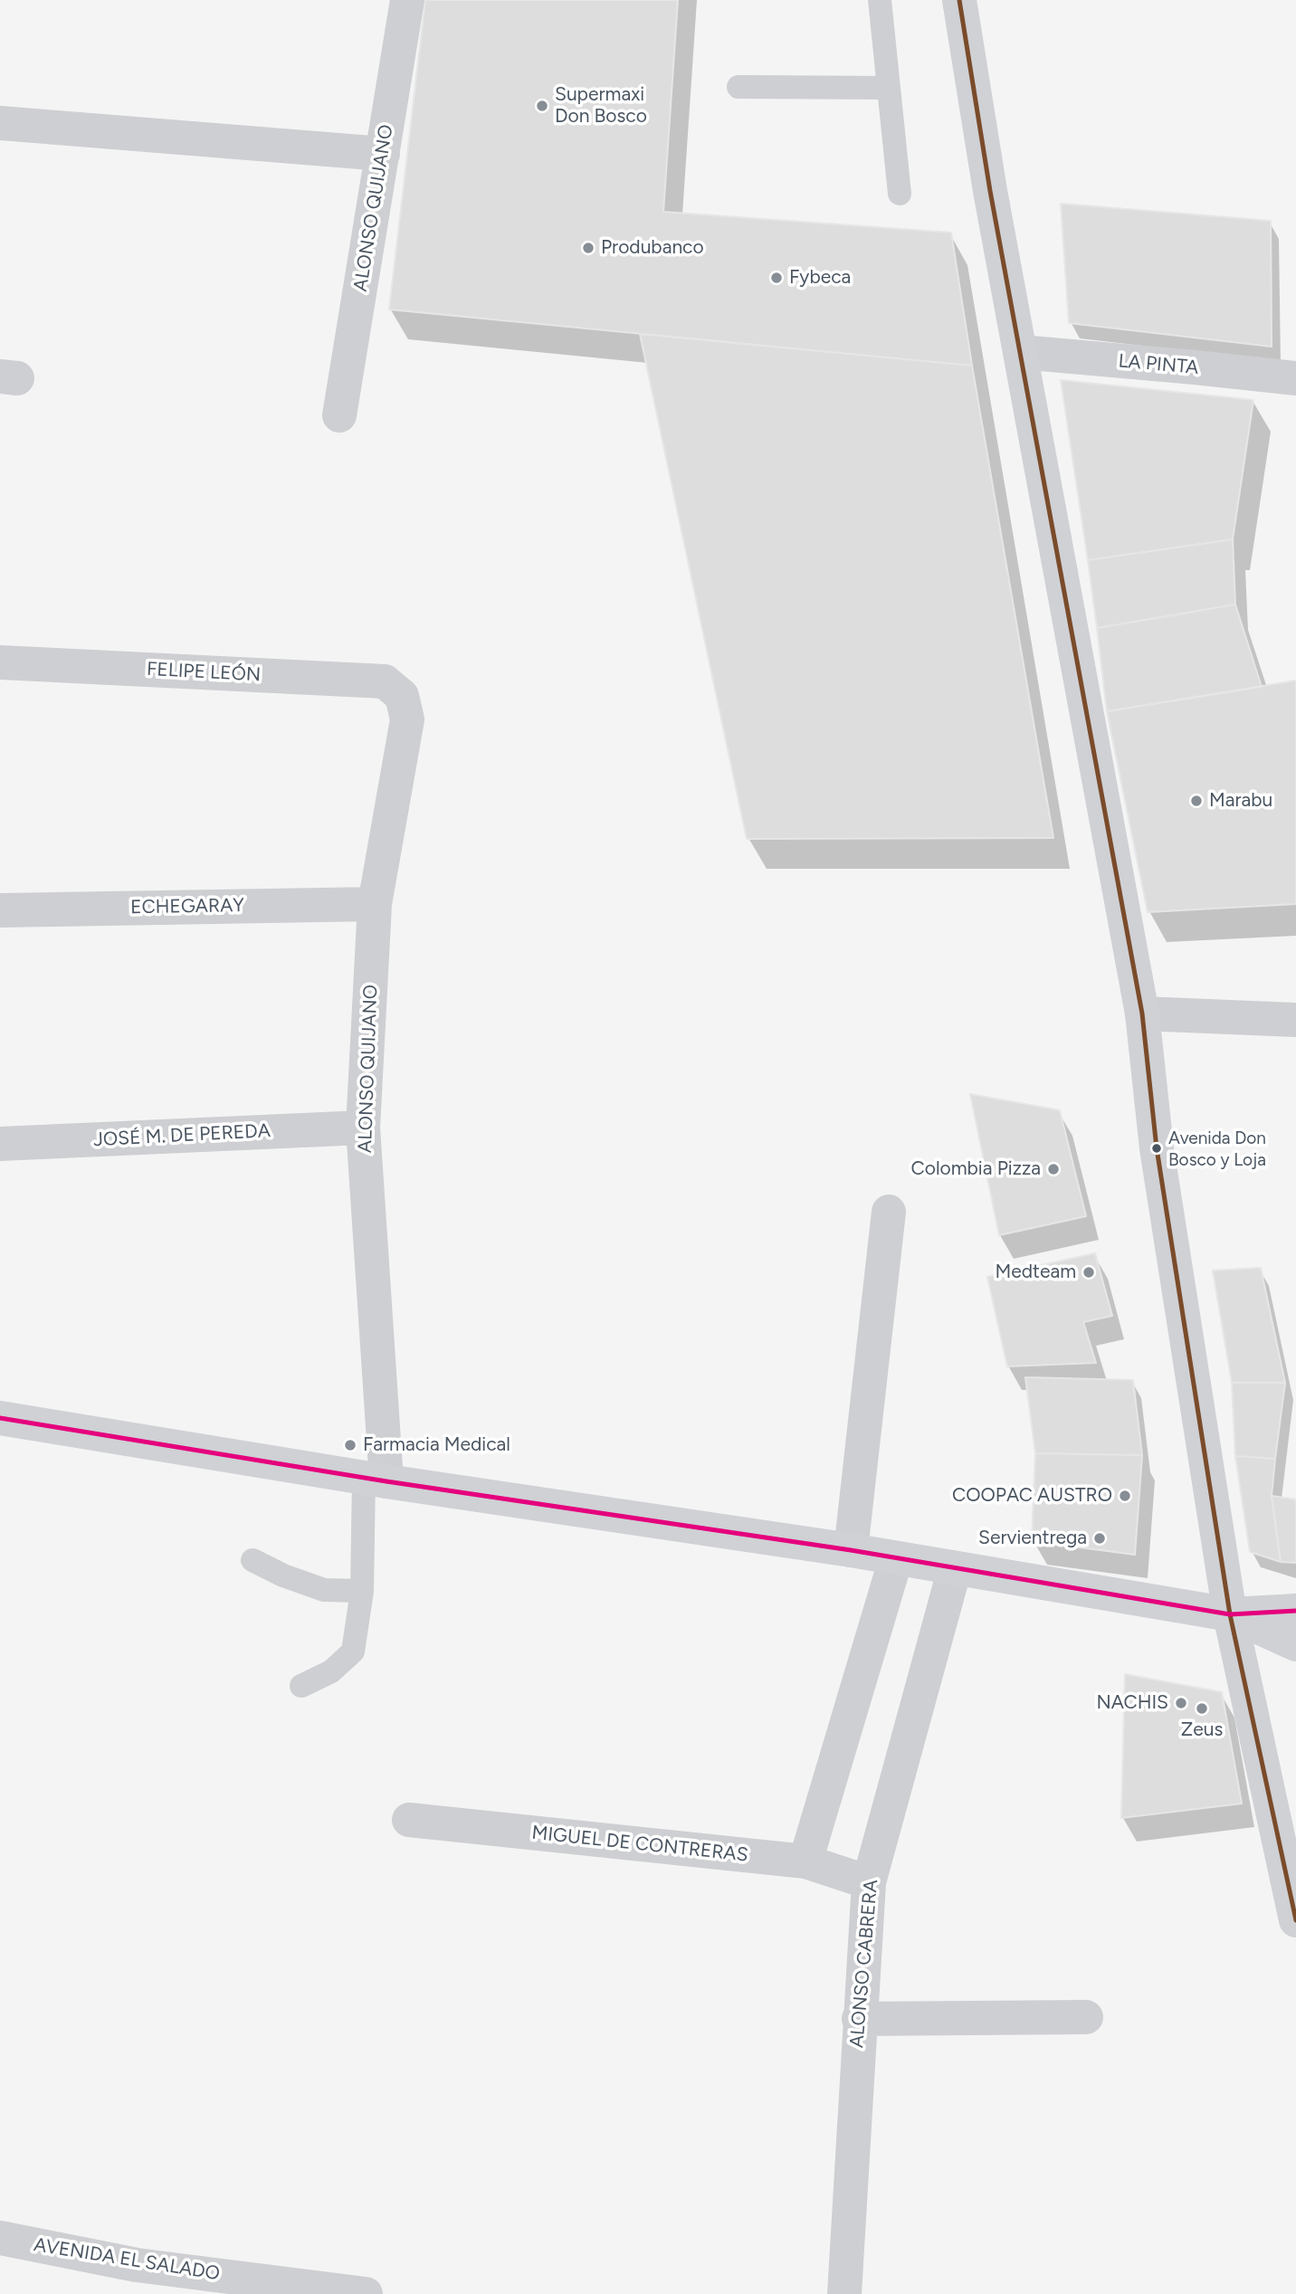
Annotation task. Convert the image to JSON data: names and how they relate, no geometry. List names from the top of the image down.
{
  "streets": {
    "street": [
      "ALONSO QUIJANO",
      "LA PINTA",
      "FELIPE LEÓN",
      "ECHEGARAY",
      "JOSÉ M. DE PEREDA",
      "MIGUEL DE CONTRERAS",
      "ALONSO CABRERA",
      "AVENIDA EL SALADO"
    ]
  },
  "crossings": [
    ["ALONSO QUIJANO", "FELIPE LEÓN"],
    ["ALONSO QUIJANO", "ECHEGARAY"],
    ["ALONSO QUIJANO", "JOSÉ M. DE PEREDA"],
    ["MIGUEL DE CONTRERAS", "ALONSO CABRERA"]
  ],
  "places": [
    "Supermaxi Don Bosco",
    "Produbanco",
    "Fybeca",
    "Marabu",
    "Avenida Don Bosco y Loja",
    "Colombia Pizza",
    "Medteam",
    "Farmacia Medical",
    "COOPAC AUSTRO",
    "Servientrega",
    "NACHIS",
    "Zeus"
  ]
}
